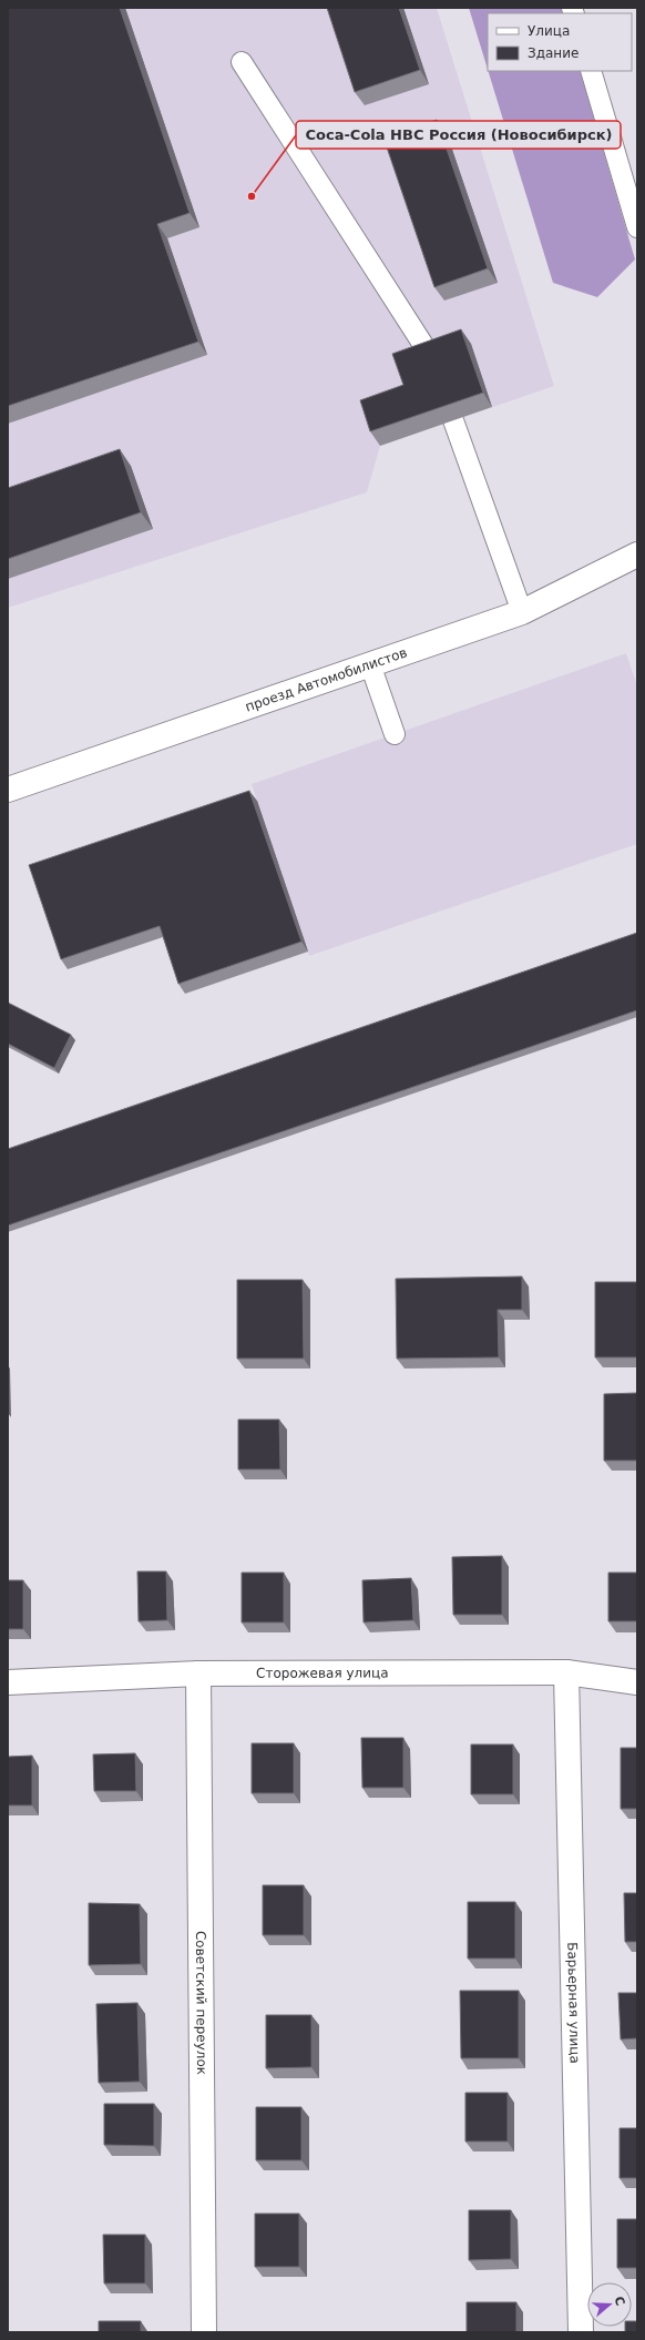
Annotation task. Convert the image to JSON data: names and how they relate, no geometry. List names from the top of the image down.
{
  "streets": {
    "street": [
      "проезд Автомобилистов",
      "Сторожевая улица",
      "Барьерная улица",
      "Советский переулок"
    ]
  },
  "crossings": [
    ["Сторожевая улица", "Барьерная улица"],
    ["Сторожевая улица", "Советский переулок"]
  ],
  "places": ["Coca-Cola HBC Россия (Новосибирск)"],
  "legend": ["Улица", "Здание"],
  "north": "right"
}
